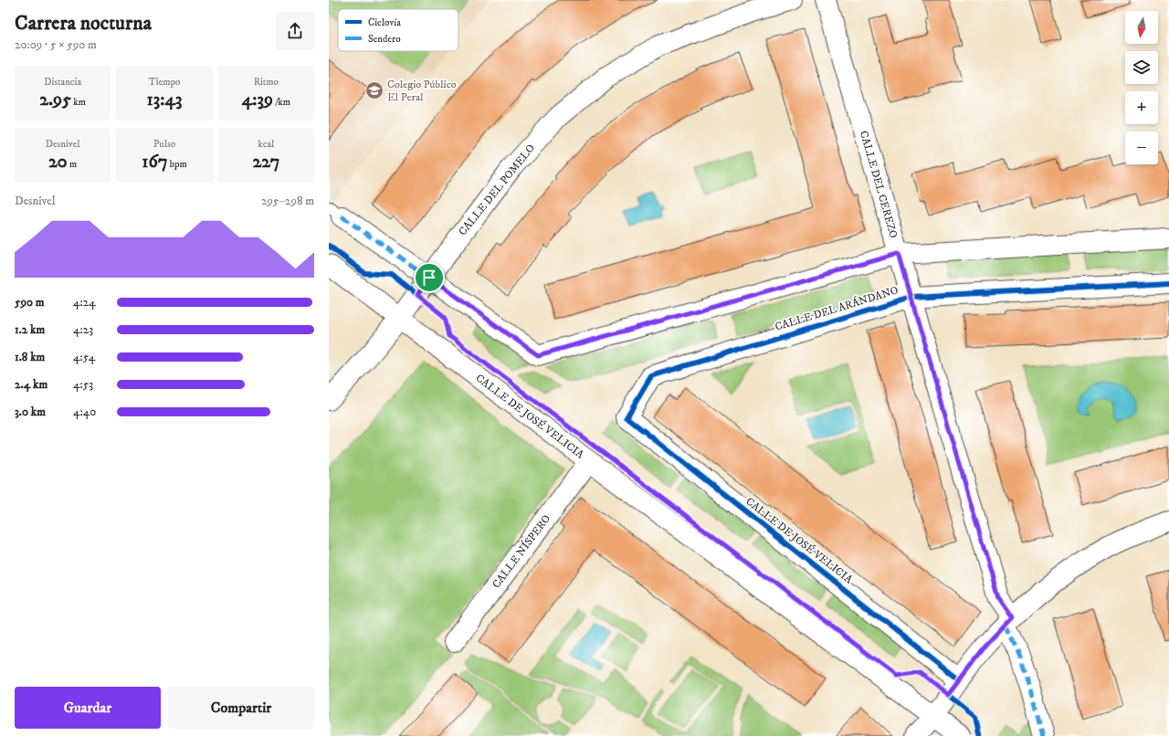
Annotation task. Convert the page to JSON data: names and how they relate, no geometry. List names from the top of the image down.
{
  "streets": {
    "street": [
      "CALLE DEL CEREZO",
      "CALLE DEL POMELO",
      "CALLE DEL ARÁNDANO",
      "CALLE DE JOSÉ VELICIA",
      "CALLE NÍSPERO"
    ]
  },
  "crossings": [
    ["CALLE DEL CEREZO", "CALLE DEL ARÁNDANO"],
    ["CALLE DEL POMELO", "CALLE DE JOSÉ VELICIA"],
    ["CALLE DEL ARÁNDANO", "CALLE DE JOSÉ VELICIA"],
    ["CALLE DE JOSÉ VELICIA", "CALLE NÍSPERO"]
  ],
  "places": {
    "school or university": ["Colegio Público El Peral"]
  },
  "legend": ["Ciclovía", "Sendero"],
  "north": "bottom",
  "page": {
    "heading": ["Carrera nocturna", "20:09 · 5 × 590 m"],
    "map_buttons": ["+", "−"],
    "stats": [
      ["Distancia", "2.95 km"],
      ["Tiempo", "13:43"],
      ["Ritmo", "4:39 /km"],
      ["Desnivel", "20 m"],
      ["Pulso", "167 bpm"],
      ["kcal", "227"]
    ],
    "chart": ["Desnivel", "295–298 m"],
    "list": [
      {
        "name": "590 m",
        "note": "4:24"
      },
      {
        "name": "1.2 km",
        "note": "4:23"
      },
      {
        "name": "1.8 km",
        "note": "4:54"
      },
      {
        "name": "2.4 km",
        "note": "4:53"
      },
      {
        "name": "3.0 km",
        "note": "4:40"
      }
    ],
    "buttons": ["Guardar", "Compartir"]
  }
}
